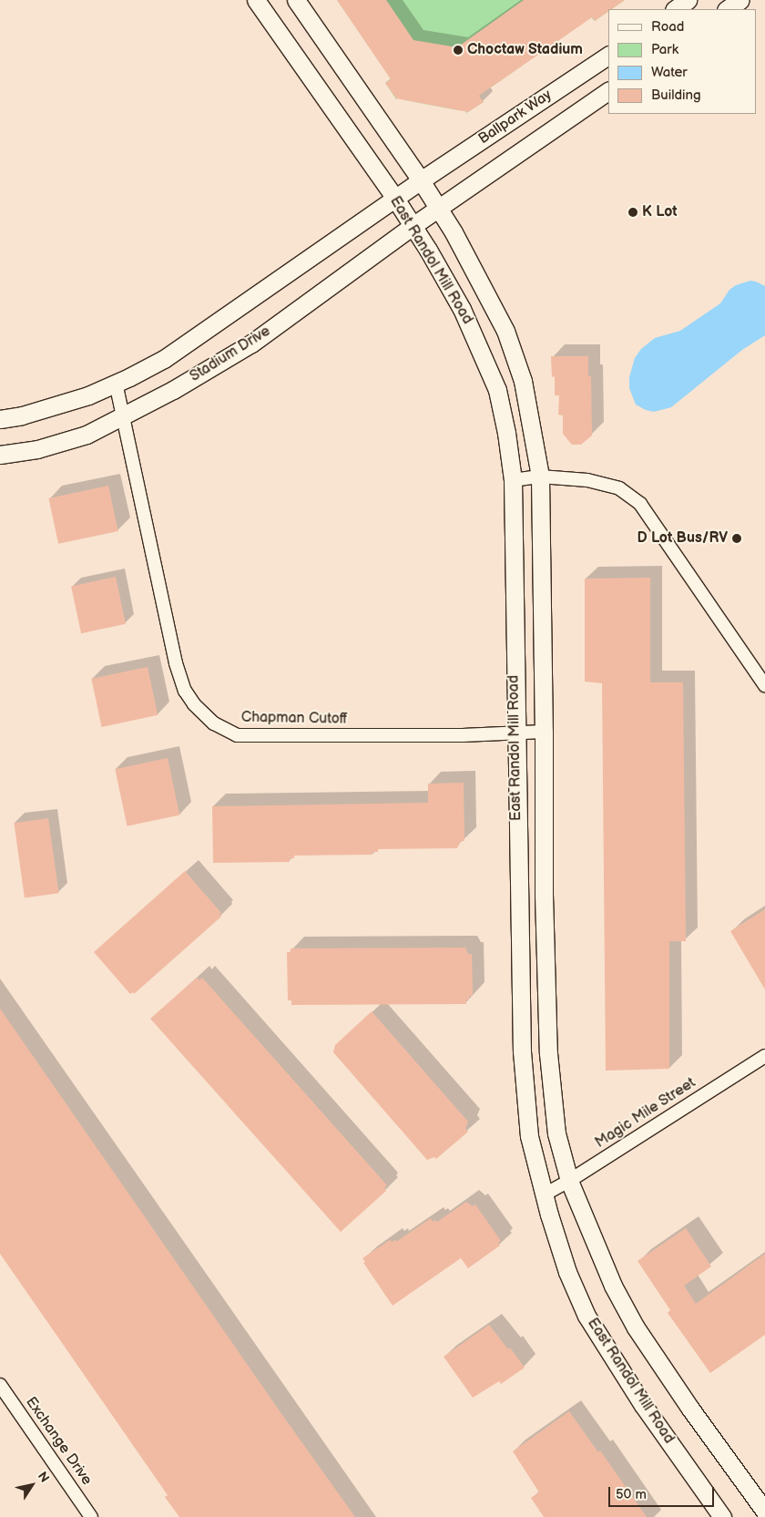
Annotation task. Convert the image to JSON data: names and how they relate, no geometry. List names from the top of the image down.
{
  "streets": {
    "main road": ["Ballpark Way", "East Randol Mill Road", "Stadium Drive"],
    "street": ["Chapman Cutoff", "Magic Mile Street", "Exchange Drive"]
  },
  "crossings": [
    ["Ballpark Way", "East Randol Mill Road"],
    ["Ballpark Way", "Stadium Drive"],
    ["East Randol Mill Road", "Stadium Drive"],
    ["East Randol Mill Road", "Chapman Cutoff"],
    ["East Randol Mill Road", "Magic Mile Street"],
    ["Stadium Drive", "Chapman Cutoff"]
  ],
  "places": ["Choctaw Stadium", "K Lot", "D Lot Bus/RV"],
  "legend": [
    "Road",
    "Park",
    "Water",
    "Building"
  ],
  "scale_bar": "50 m",
  "north": "top right"
}
